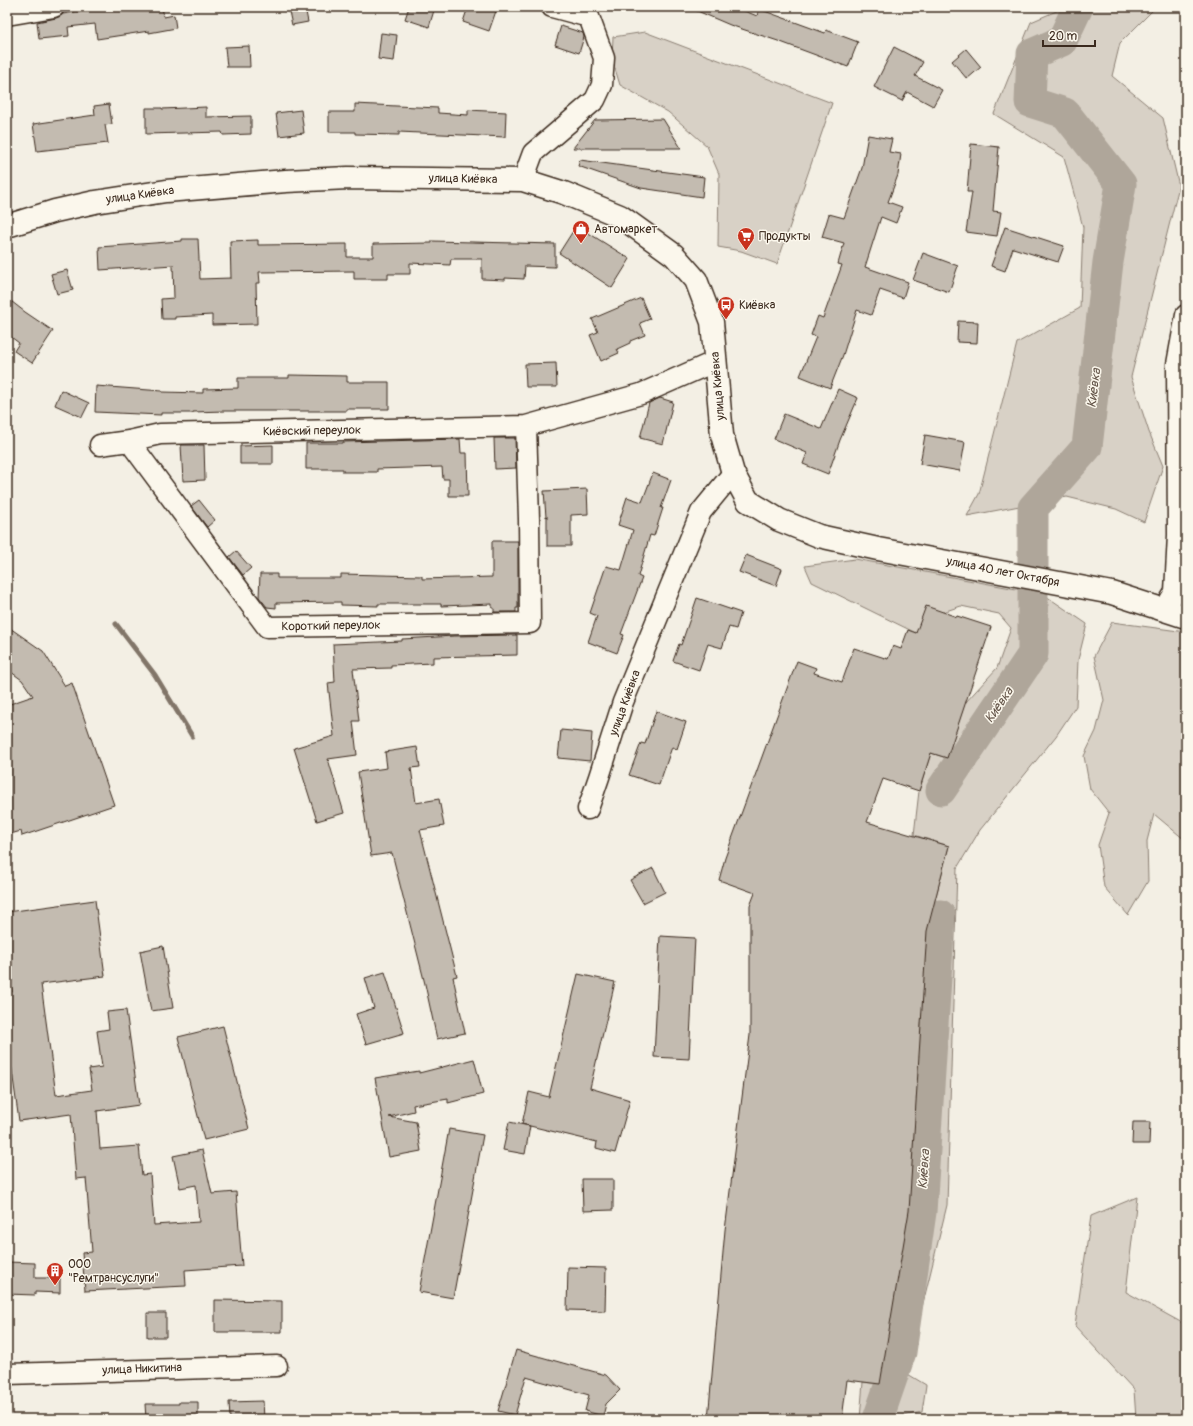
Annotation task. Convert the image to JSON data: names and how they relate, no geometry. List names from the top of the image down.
{
  "streets": {
    "main road": ["улица Киёвка", "улица 40 лет Октября"],
    "street": ["Киёвский переулок", "Короткий переулок", "улица Никитина"]
  },
  "crossings": [
    ["улица Киёвка", "Киёвский переулок"],
    ["улица Киёвка", "улица 40 лет Октября"],
    ["Киёвский переулок", "Короткий переулок"]
  ],
  "water": ["Киёвка"],
  "places": {
    "shop": ["Автомаркет"],
    "supermarket": ["Продукты"],
    "bus stop": ["Киёвка"],
    "building": ["ООО \"Ремтрансуслуги\""]
  },
  "scale_bar": "20 m"
}
